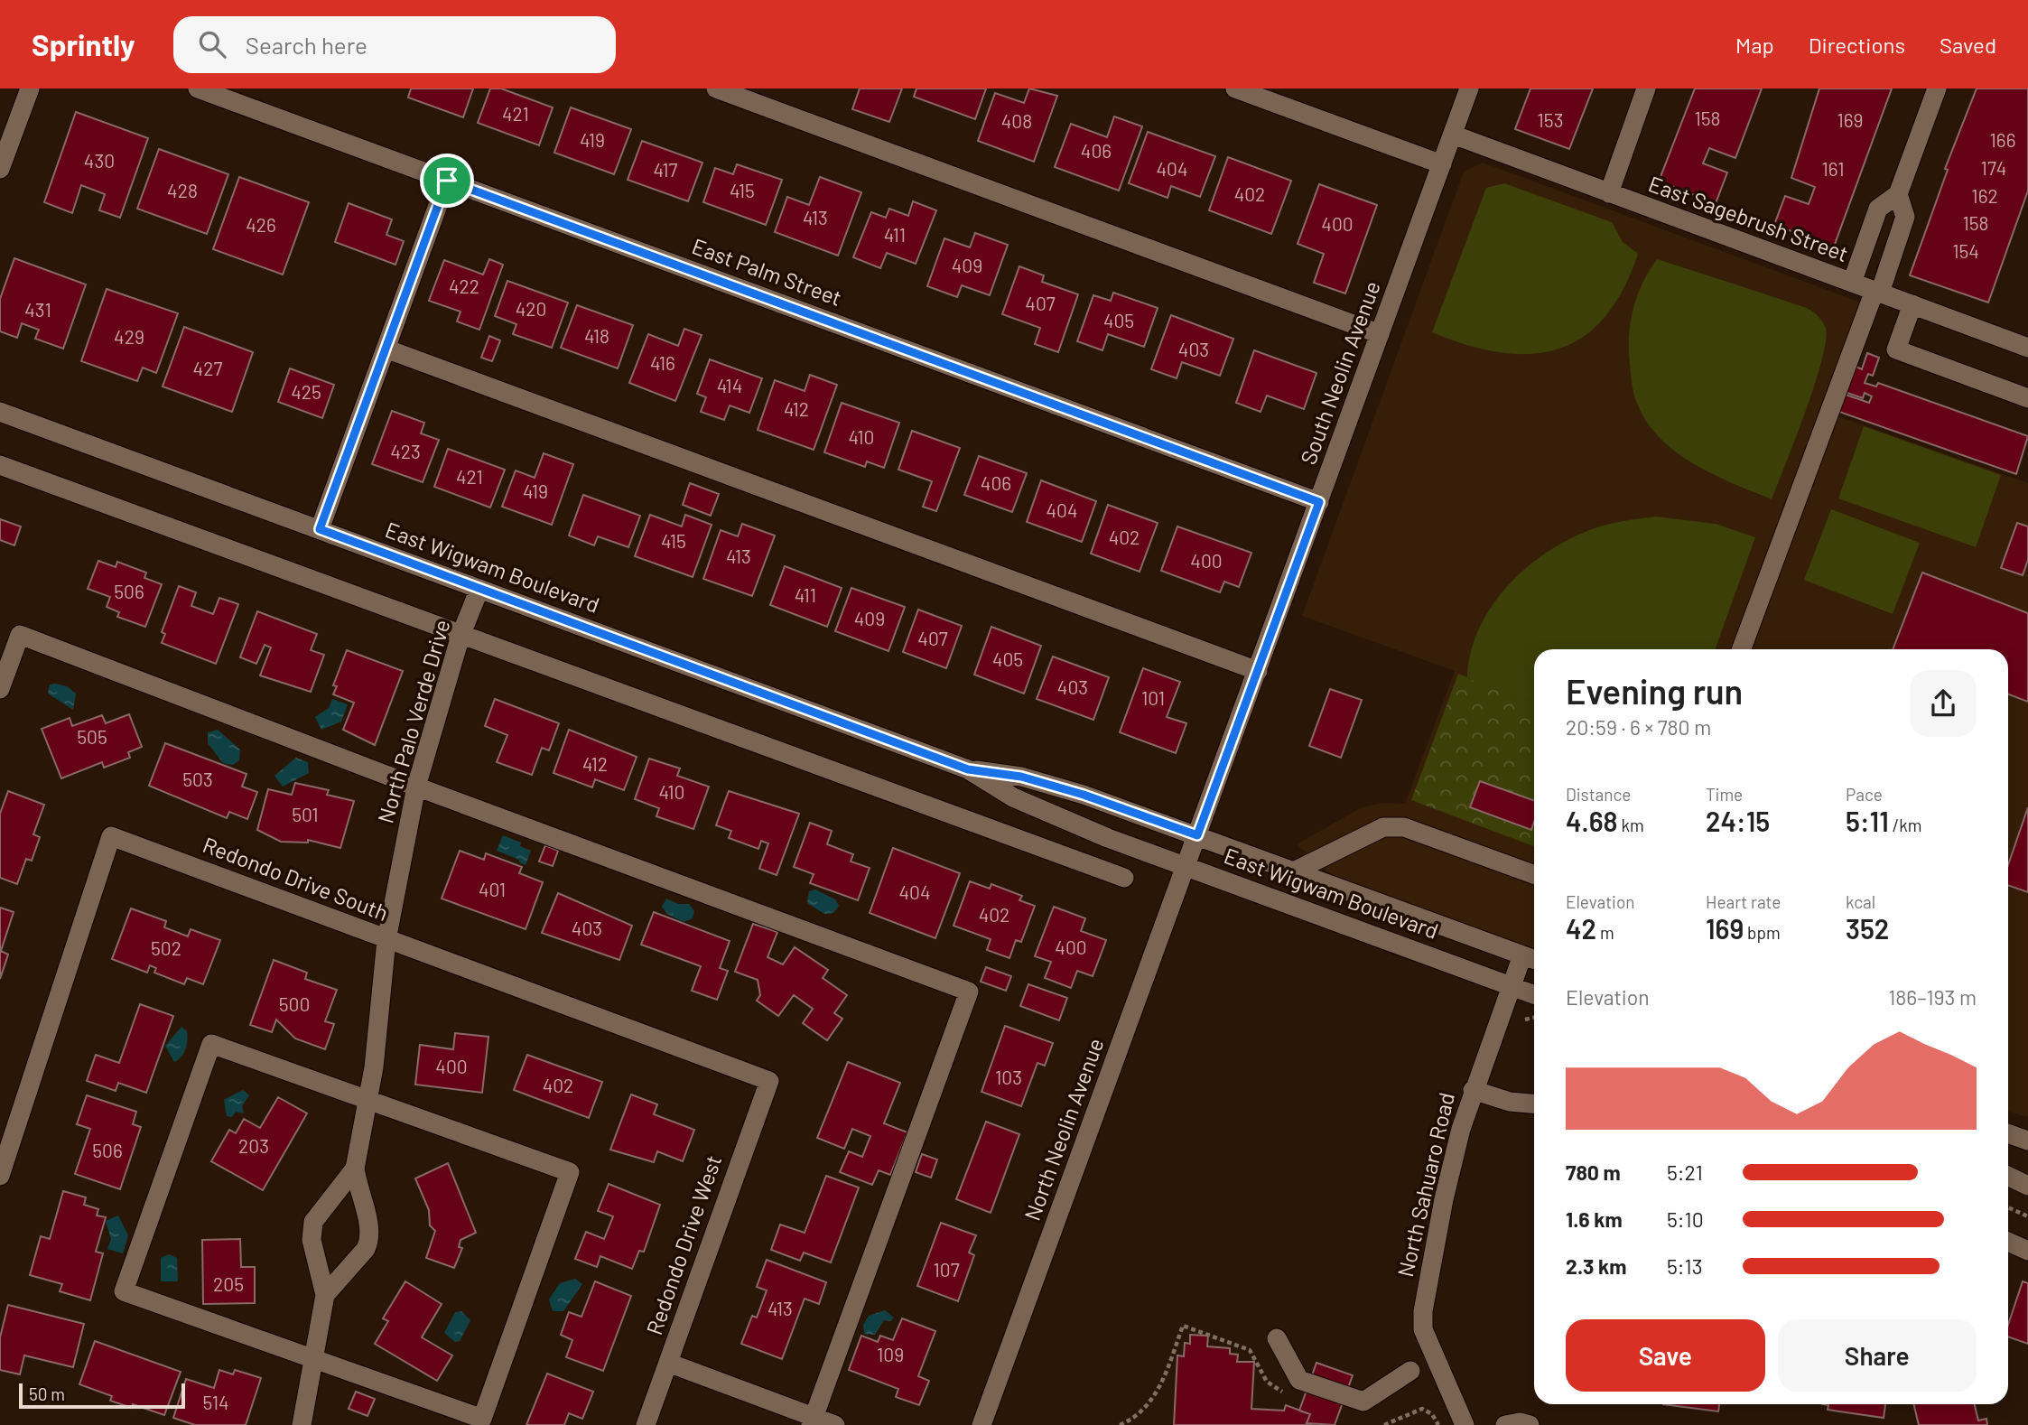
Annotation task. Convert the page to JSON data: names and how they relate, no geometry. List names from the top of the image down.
{
  "streets": {
    "street": [
      "East Sagebrush Street",
      "East Palm Street",
      "South Neolin Avenue",
      "East Wigwam Boulevard",
      "North Palo Verde Drive",
      "Redondo Drive South",
      "North Neolin Avenue",
      "North Sahuaro Road",
      "Redondo Drive West"
    ]
  },
  "crossings": [
    ["East Sagebrush Street", "South Neolin Avenue"],
    ["East Palm Street", "South Neolin Avenue"],
    ["South Neolin Avenue", "East Wigwam Boulevard"],
    ["South Neolin Avenue", "North Neolin Avenue"],
    ["East Wigwam Boulevard", "North Palo Verde Drive"],
    ["East Wigwam Boulevard", "North Neolin Avenue"],
    ["East Wigwam Boulevard", "North Sahuaro Road"],
    ["North Palo Verde Drive", "Redondo Drive South"],
    ["Redondo Drive South", "Redondo Drive West"]
  ],
  "house_numbers": [
    "421",
    "158",
    "153",
    "169",
    "408",
    "419",
    "166",
    "406",
    "430",
    "174",
    "404",
    "161",
    "417",
    "428",
    "415",
    "402",
    "162",
    "413",
    "158",
    "400",
    "426",
    "411",
    "154",
    "409",
    "422",
    "407",
    "420",
    "431",
    "405",
    "418",
    "429",
    "403",
    "416",
    "427",
    "414",
    "425",
    "412",
    "410",
    "423",
    "421",
    "406",
    "419",
    "404",
    "402",
    "415",
    "413",
    "400",
    "506",
    "411",
    "409",
    "407",
    "405",
    "403",
    "101",
    "505",
    "412",
    "503",
    "410",
    "501",
    "401",
    "404",
    "402",
    "403",
    "400",
    "502",
    "500",
    "400",
    "103",
    "402",
    "203",
    "506",
    "107",
    "205",
    "413",
    "109",
    "514"
  ],
  "scale_bar": "50 m",
  "page": {
    "header": "Sprintly",
    "search": "Search here",
    "nav": ["Map", "Directions", "Saved"],
    "heading": ["Evening run", "20:59 · 6 × 780 m"],
    "stats": [
      ["Distance", "4.68 km"],
      ["Time", "24:15"],
      ["Pace", "5:11 /km"],
      ["Elevation", "42 m"],
      ["Heart rate", "169 bpm"],
      ["kcal", "352"]
    ],
    "chart": ["Elevation", "186–193 m"],
    "list": [
      {
        "name": "780 m",
        "note": "5:21"
      },
      {
        "name": "1.6 km",
        "note": "5:10"
      },
      {
        "name": "2.3 km",
        "note": "5:13"
      }
    ],
    "buttons": ["Save", "Share"],
    "scale": "50 m"
  }
}
